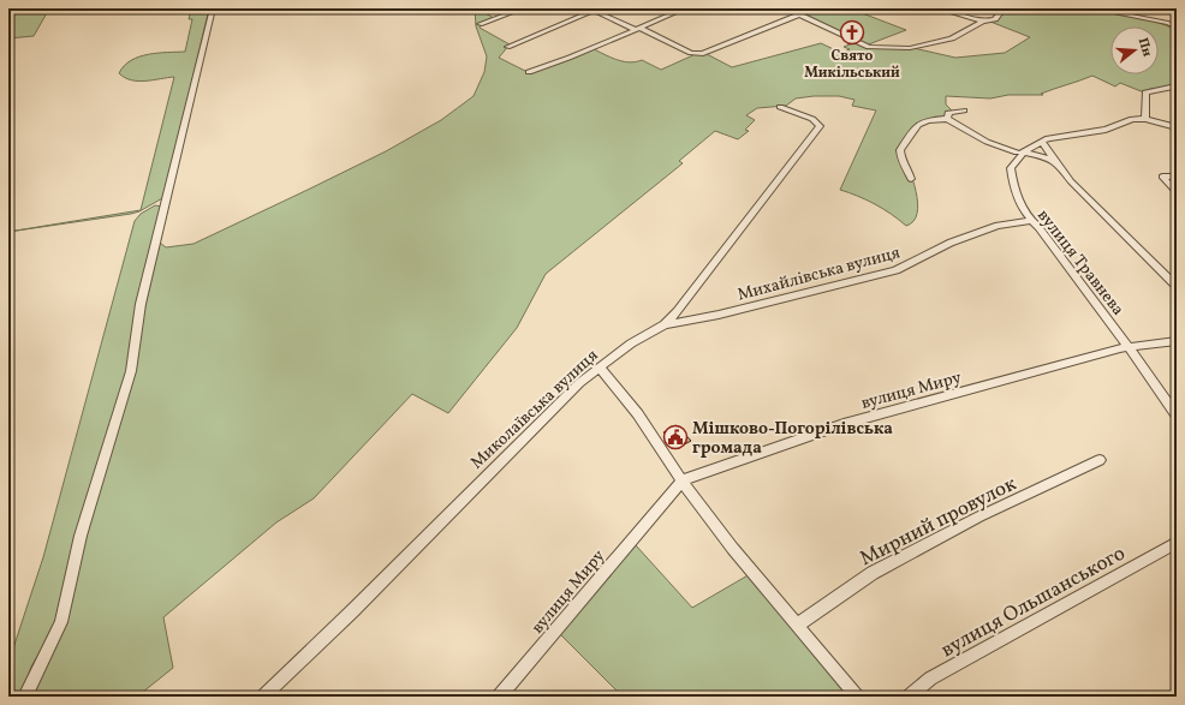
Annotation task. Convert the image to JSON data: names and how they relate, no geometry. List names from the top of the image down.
{
  "streets": {
    "street": [
      "вулиця Травнева",
      "Михайлівська вулиця",
      "вулиця Миру",
      "Миколаївська вулиця",
      "Мирний провулок",
      "вулиця Ольшанського"
    ]
  },
  "crossings": [
    ["вулиця Травнева", "Михайлівська вулиця"],
    ["вулиця Травнева", "вулиця Миру"],
    ["Михайлівська вулиця", "Миколаївська вулиця"]
  ],
  "places": {
    "church": ["Свято Микільський"],
    "public building": ["Мішково-Погорілівська громада"]
  },
  "north": "right"
}
